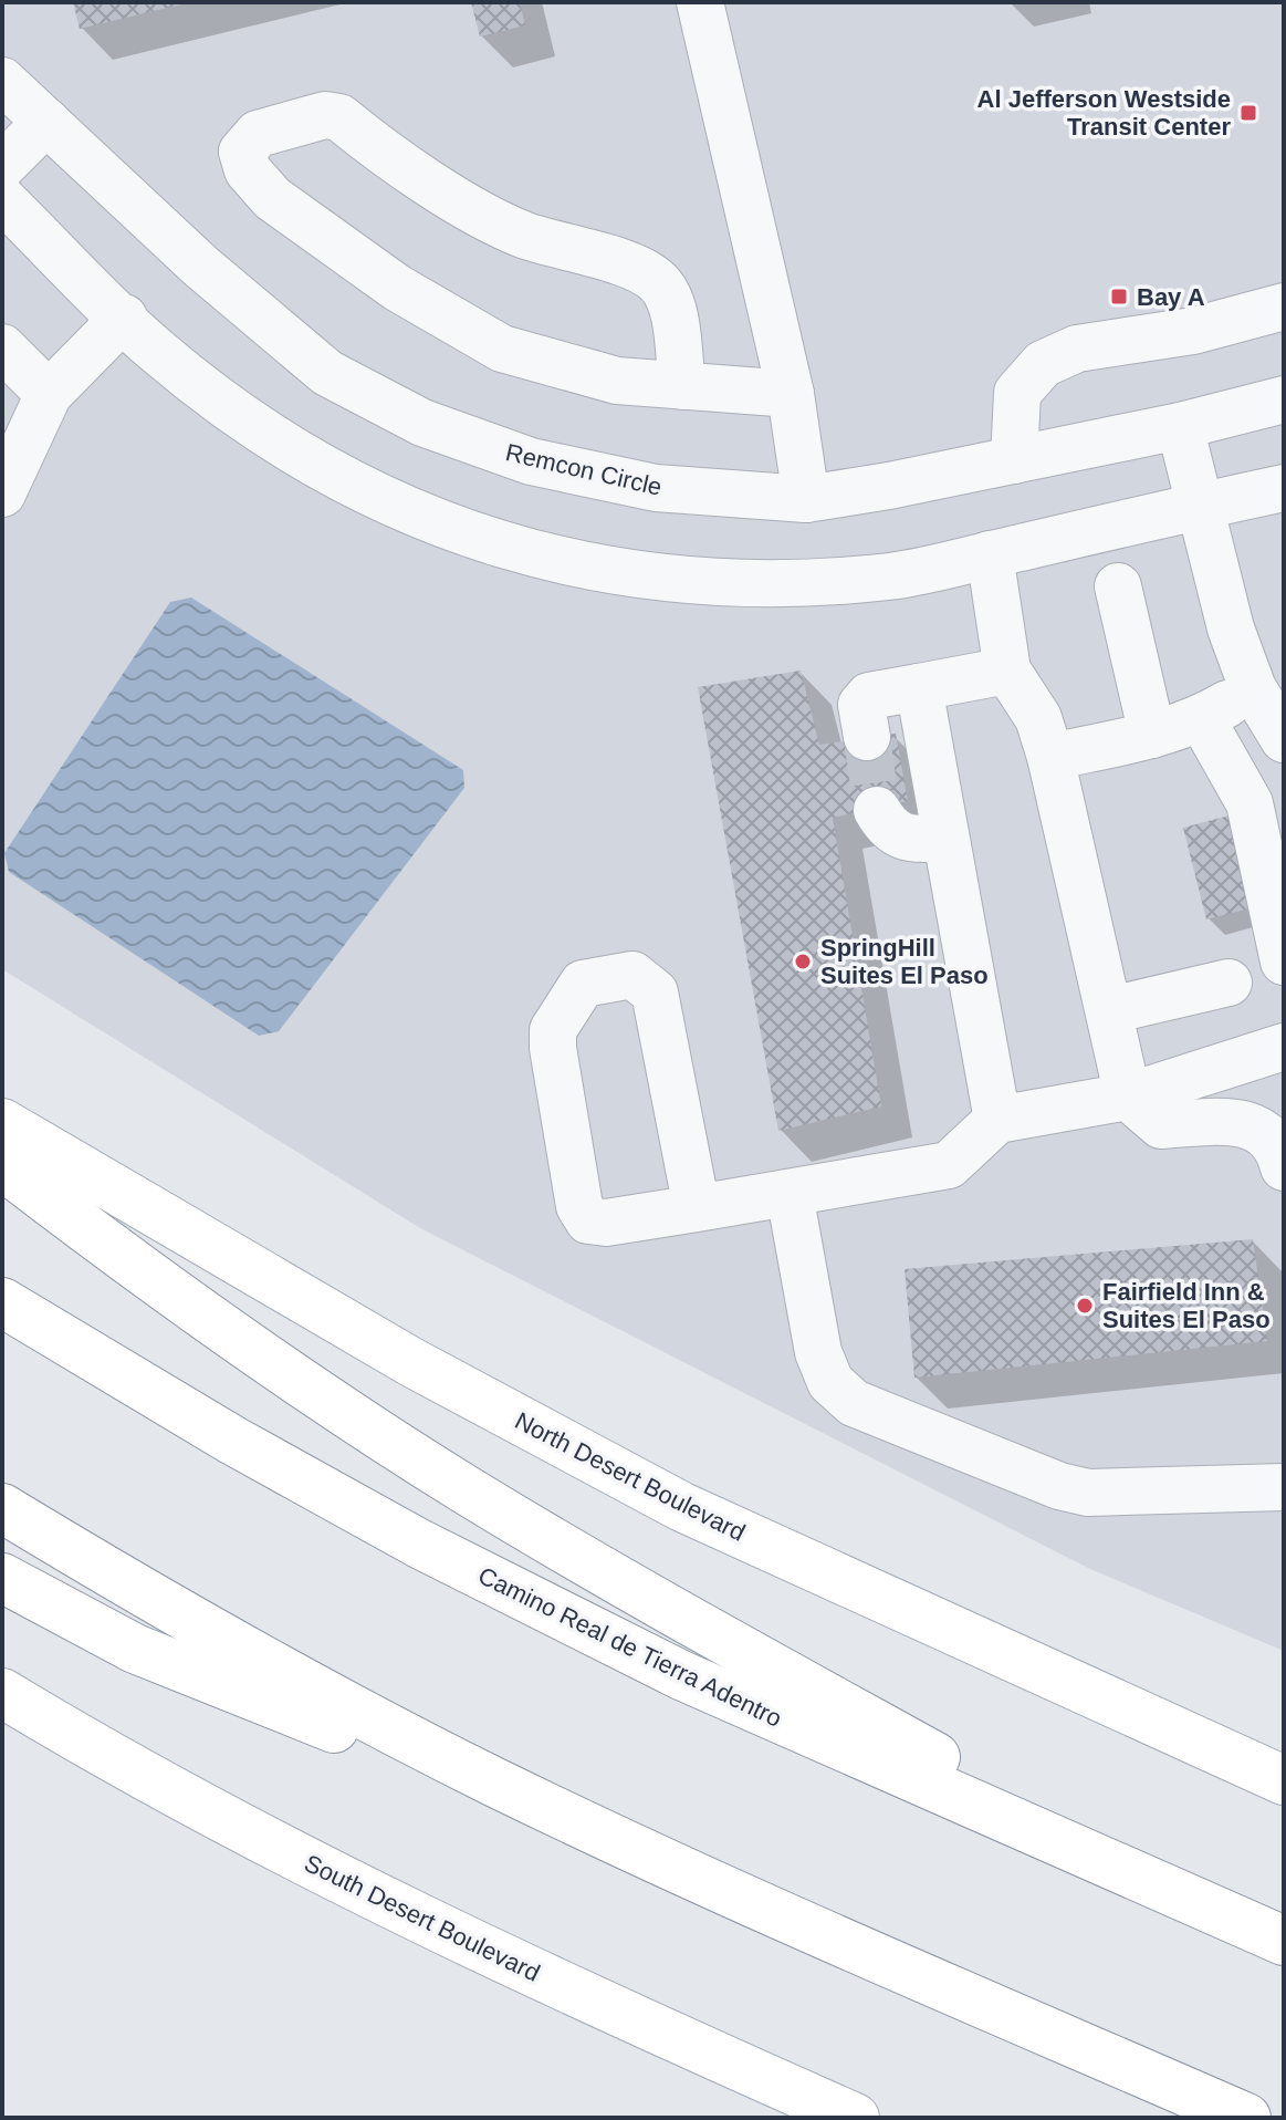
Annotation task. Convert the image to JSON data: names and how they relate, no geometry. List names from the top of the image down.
{
  "streets": {
    "main road": ["North Desert Boulevard", "Camino Real de Tierra Adentro", "South Desert Boulevard"],
    "street": ["Remcon Circle"]
  },
  "places": {
    "transit": ["Al Jefferson Westside Transit Center", "Bay A"],
    "other": ["SpringHill Suites El Paso", "Fairfield Inn & Suites El Paso"]
  }
}
